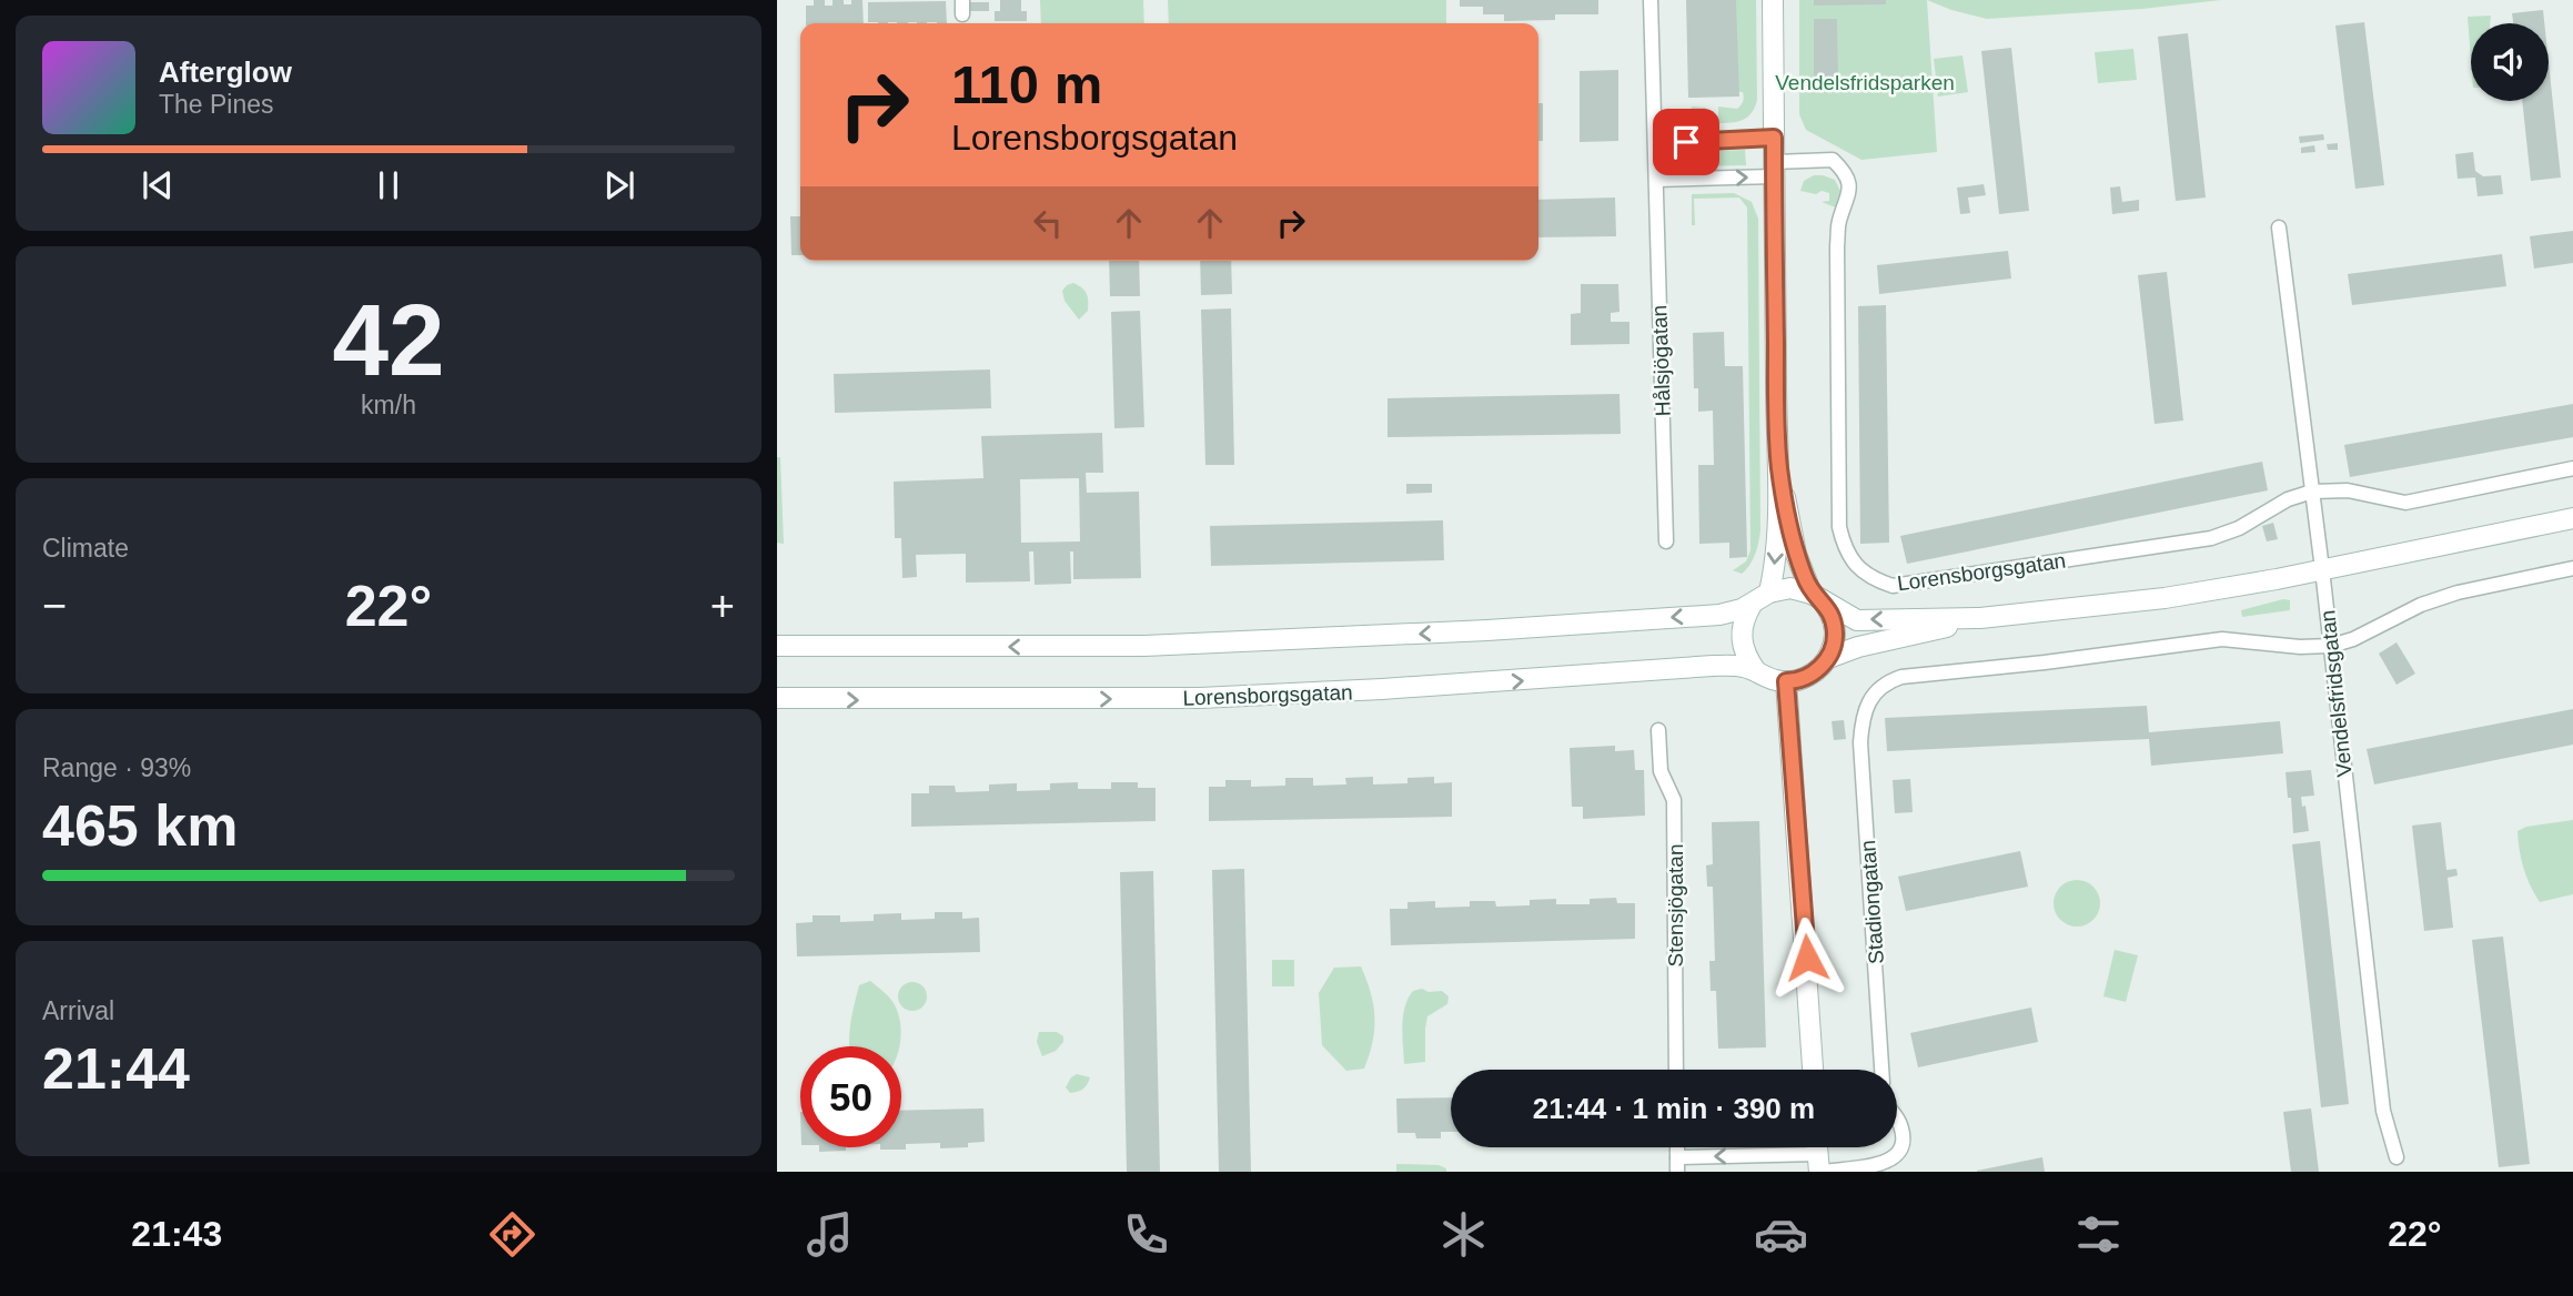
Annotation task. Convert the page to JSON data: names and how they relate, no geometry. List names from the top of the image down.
{
  "streets": {
    "main road": ["Lorensborgsgatan"],
    "street": [
      "Hålsjögatan",
      "Vendelsfridsgatan",
      "Stadiongatan",
      "Stensjögatan"
    ]
  },
  "crossings": [
    ["Lorensborgsgatan", "Vendelsfridsgatan"],
    ["Vendelsfridsgatan", "Stadiongatan"]
  ],
  "parks": ["Vendelsfridsparken"],
  "page": {
    "turn": ["110 m", "Lorensborgsgatan"],
    "song": ["Afterglow", "The Pines"],
    "tile": [
      ["42", "km/h"],
      "Climate",
      ["Range · 93%", "465 km"],
      ["Arrival", "21:44"]
    ],
    "heat": ["−", "22°", "+"],
    "limit": "50",
    "trip": "21:44 · 1 min · 390 m",
    "tabs": ["21:43", "22°"]
  }
}
